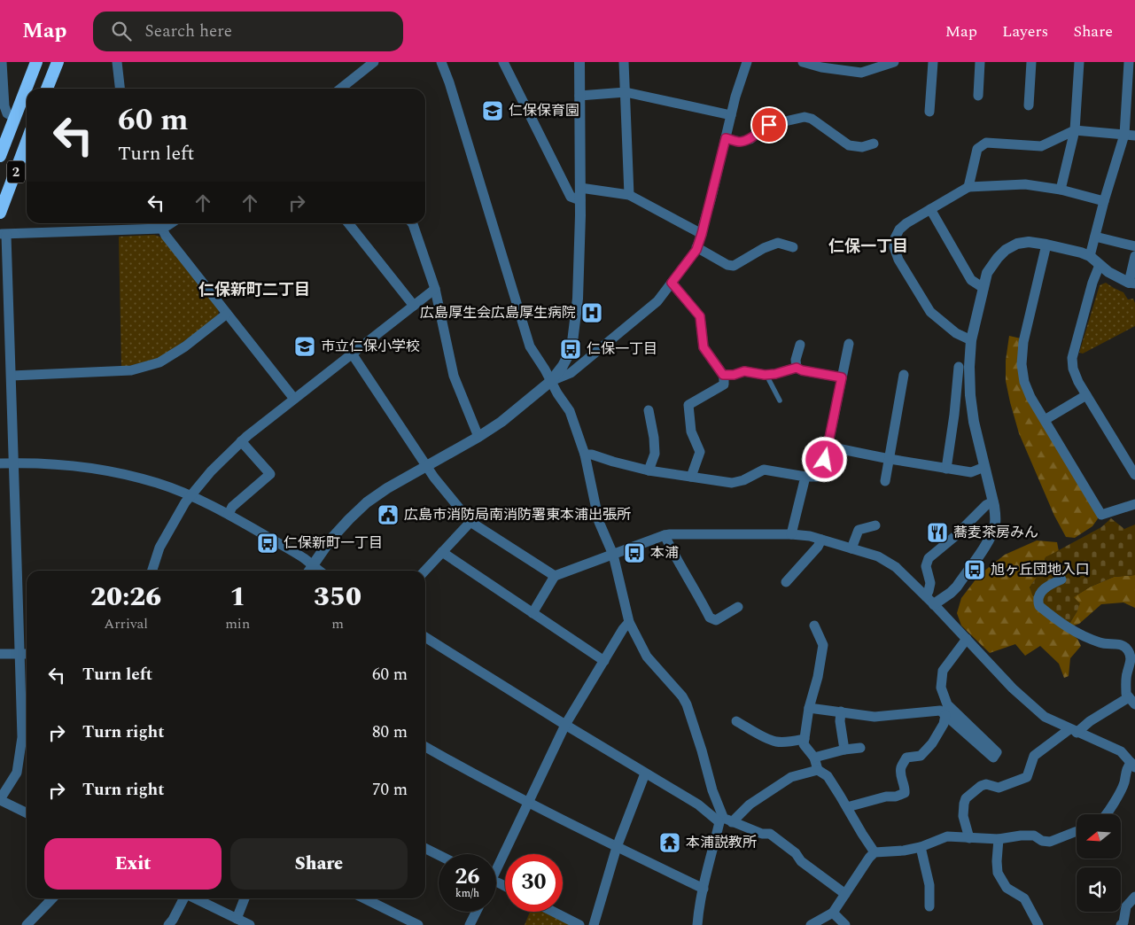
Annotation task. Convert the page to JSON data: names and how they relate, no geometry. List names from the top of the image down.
{
  "streets": {
    "highway": ["2"]
  },
  "districts": ["仁保一丁目", "仁保新町二丁目"],
  "places": {
    "school or university": ["仁保保育園", "市立仁保小学校"],
    "hospital": ["広島厚生会広島厚生病院"],
    "bus stop": [
      "仁保一丁目",
      "仁保新町一丁目",
      "本浦",
      "旭ヶ丘団地入口"
    ],
    "public building": ["広島市消防局南消防署東本浦出張所"],
    "restaurant": ["蕎麦茶房みん"],
    "temple": ["本浦説教所"]
  },
  "north": "left",
  "page": {
    "header": "Map",
    "search": "Search here",
    "nav": ["Map", "Layers", "Share"],
    "turn": ["60 m", "Turn left"],
    "eta": [
      "20:26",
      "Arrival",
      "1",
      "min",
      "350",
      "m"
    ],
    "list": [
      {
        "name": "Turn left",
        "value": "60 m"
      },
      {
        "name": "Turn right",
        "value": "80 m"
      },
      {
        "name": "Turn right",
        "value": "70 m"
      }
    ],
    "buttons": ["Exit", "Share"],
    "speed": "26 km/h",
    "limit": "30"
  }
}
